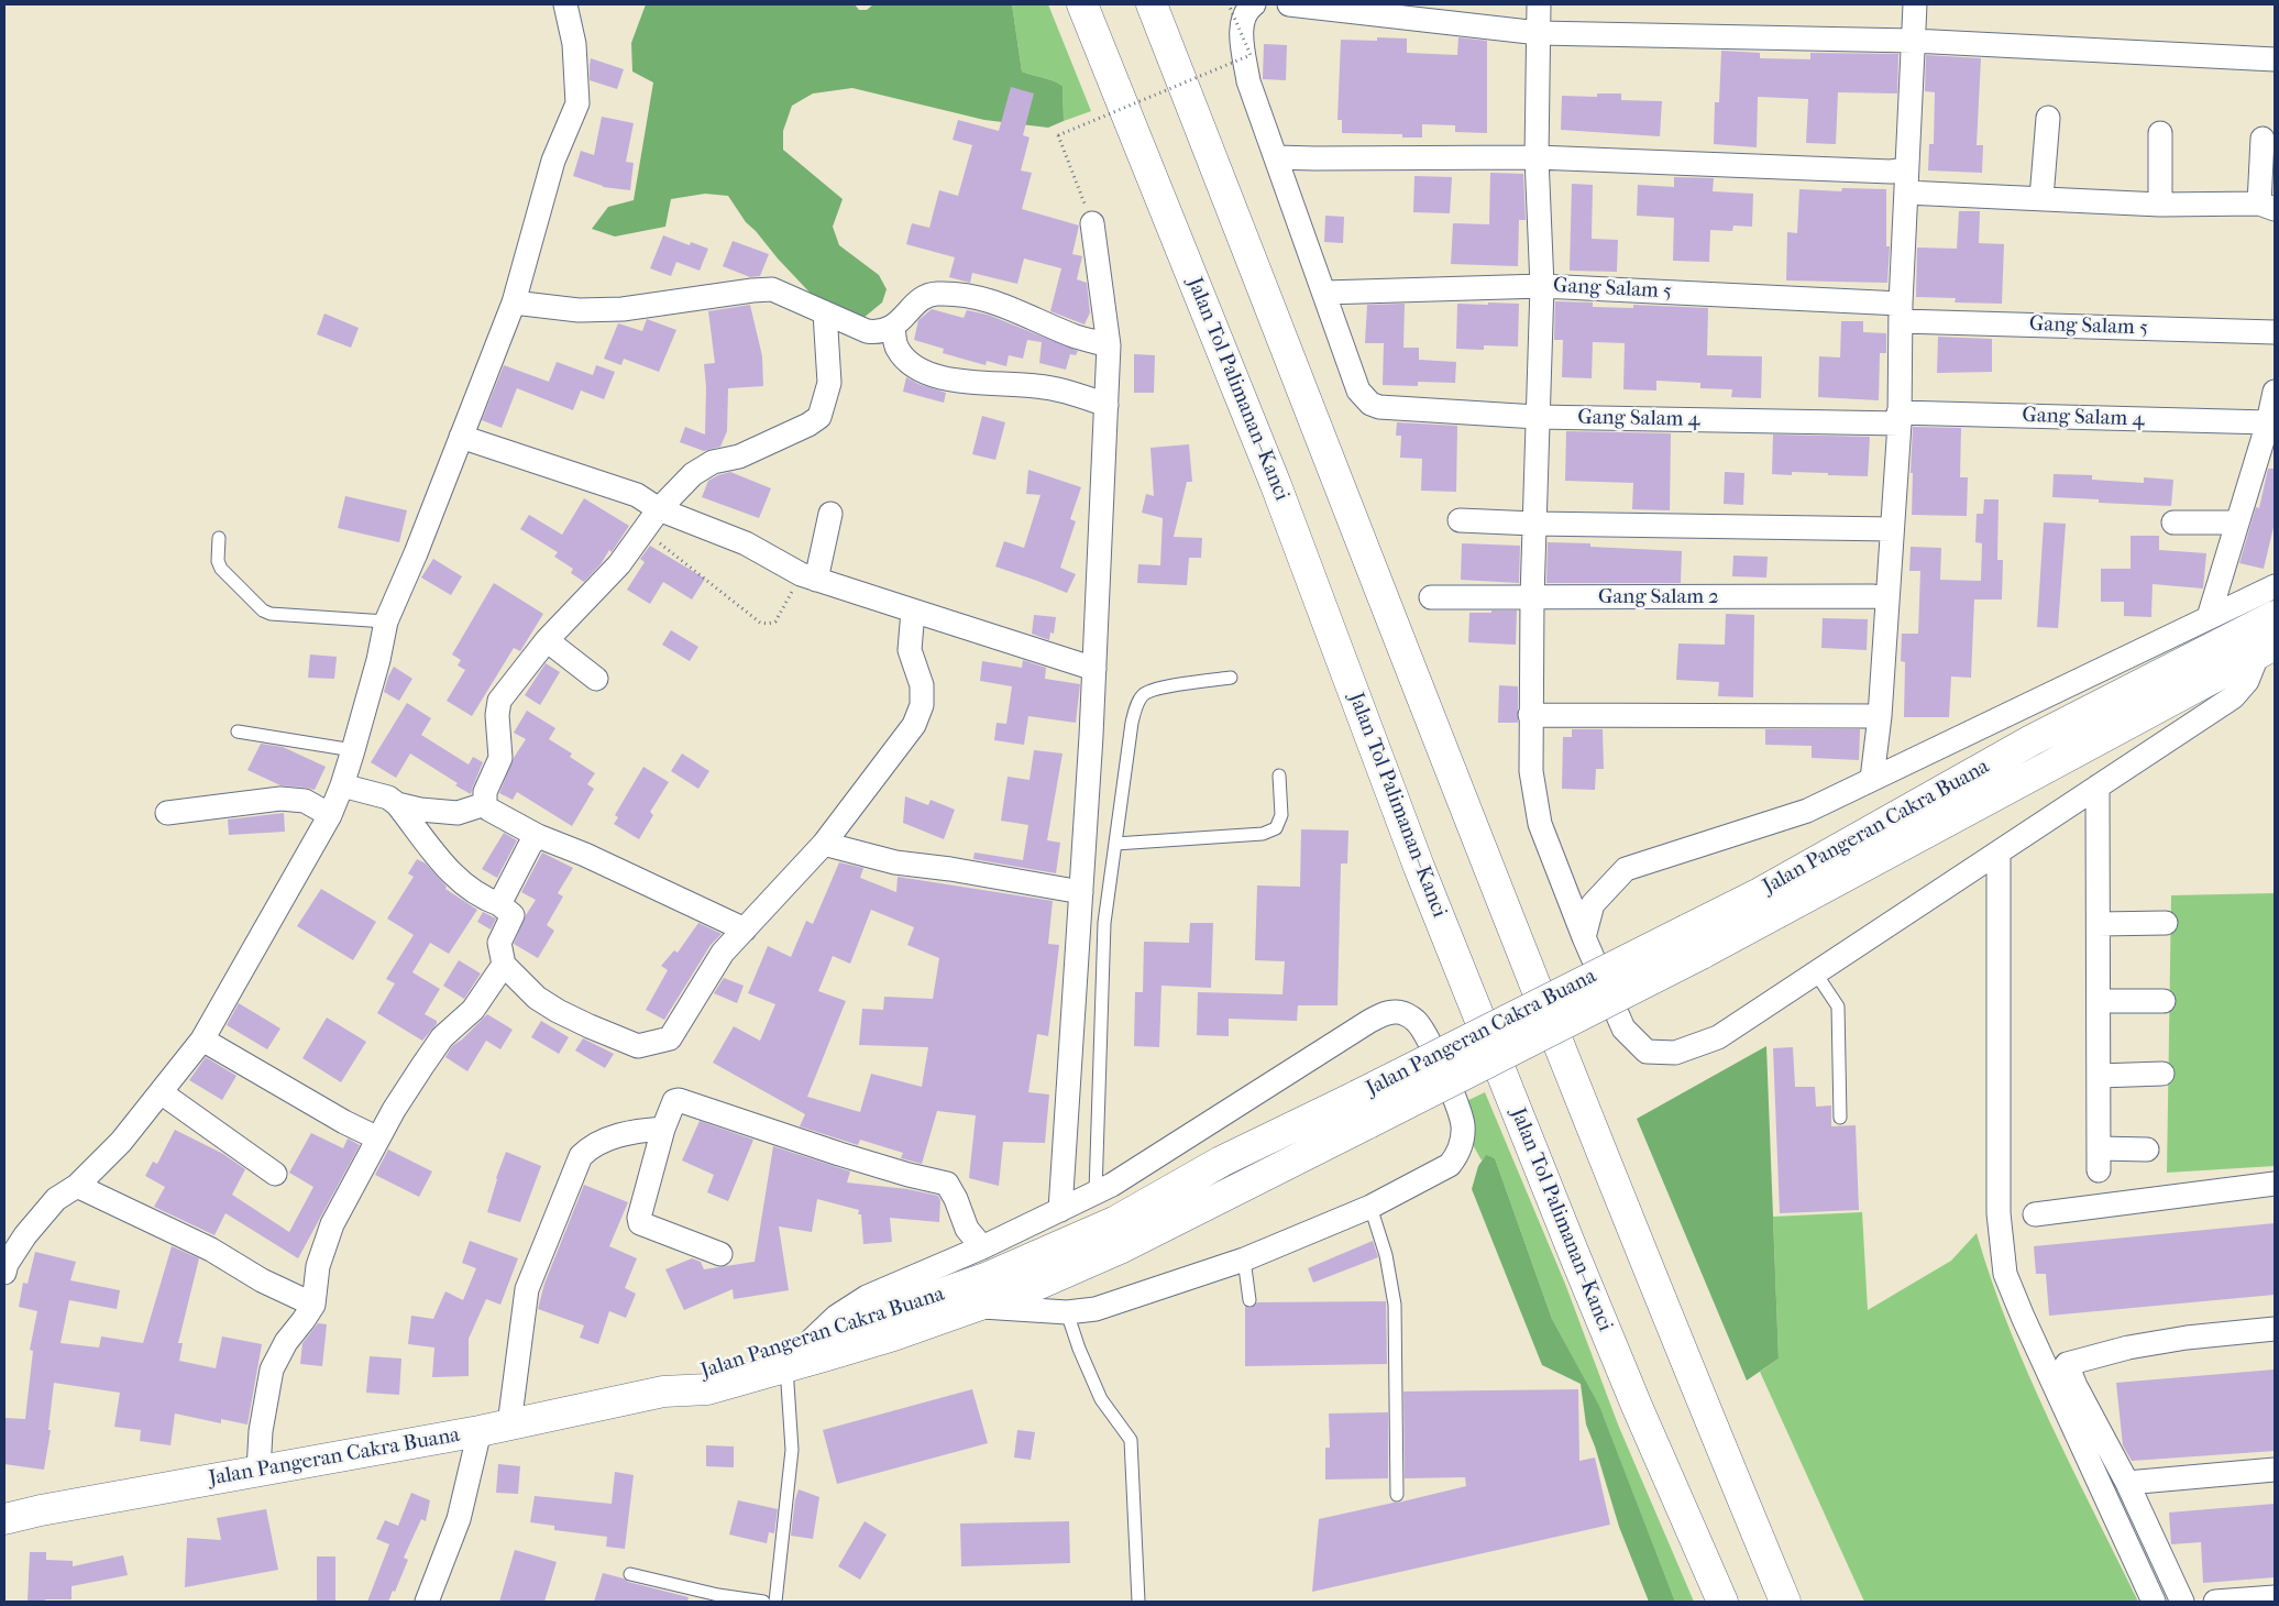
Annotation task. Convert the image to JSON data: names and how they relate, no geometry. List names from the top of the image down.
{
  "streets": {
    "main road": ["Jalan Tol Palimanan–Kanci", "Jalan Pangeran Cakra Buana"],
    "street": ["Gang Salam 5", "Gang Salam 4", "Gang Salam 2"]
  },
  "crossings": [
    ["Gang Salam 5", "Gang Salam 4"]
  ]
}
